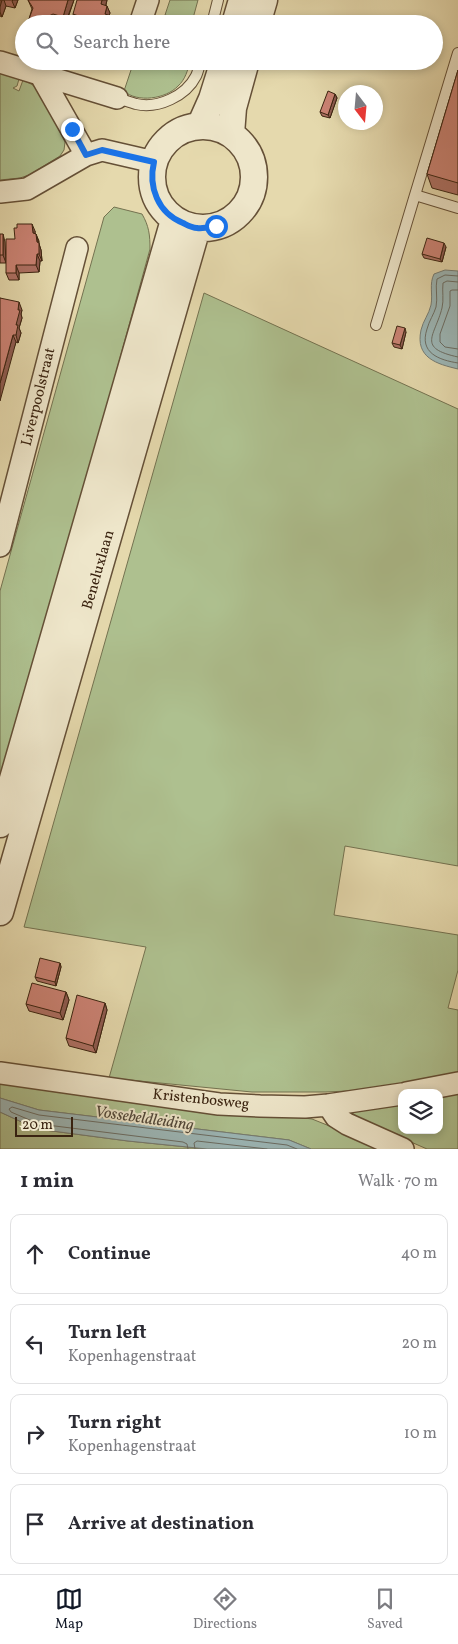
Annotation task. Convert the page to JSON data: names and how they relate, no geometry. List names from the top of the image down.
{
  "streets": {
    "street": ["Liverpoolstraat", "Beneluxlaan", "Kristenbosweg"]
  },
  "water": ["Vossebeldleiding"],
  "scale_bar": "20 m",
  "north": "bottom",
  "page": {
    "search": "Search here",
    "scale": "20 m",
    "heading": ["1 min", "Walk · 70 m"],
    "list": [
      ["Continue", "40 m"],
      ["Turn left", "Kopenhagenstraat", "20 m"],
      ["Turn right", "Kopenhagenstraat", "10 m"],
      "Arrive at destination"
    ],
    "nav": ["Map", "Directions", "Saved"]
  }
}
